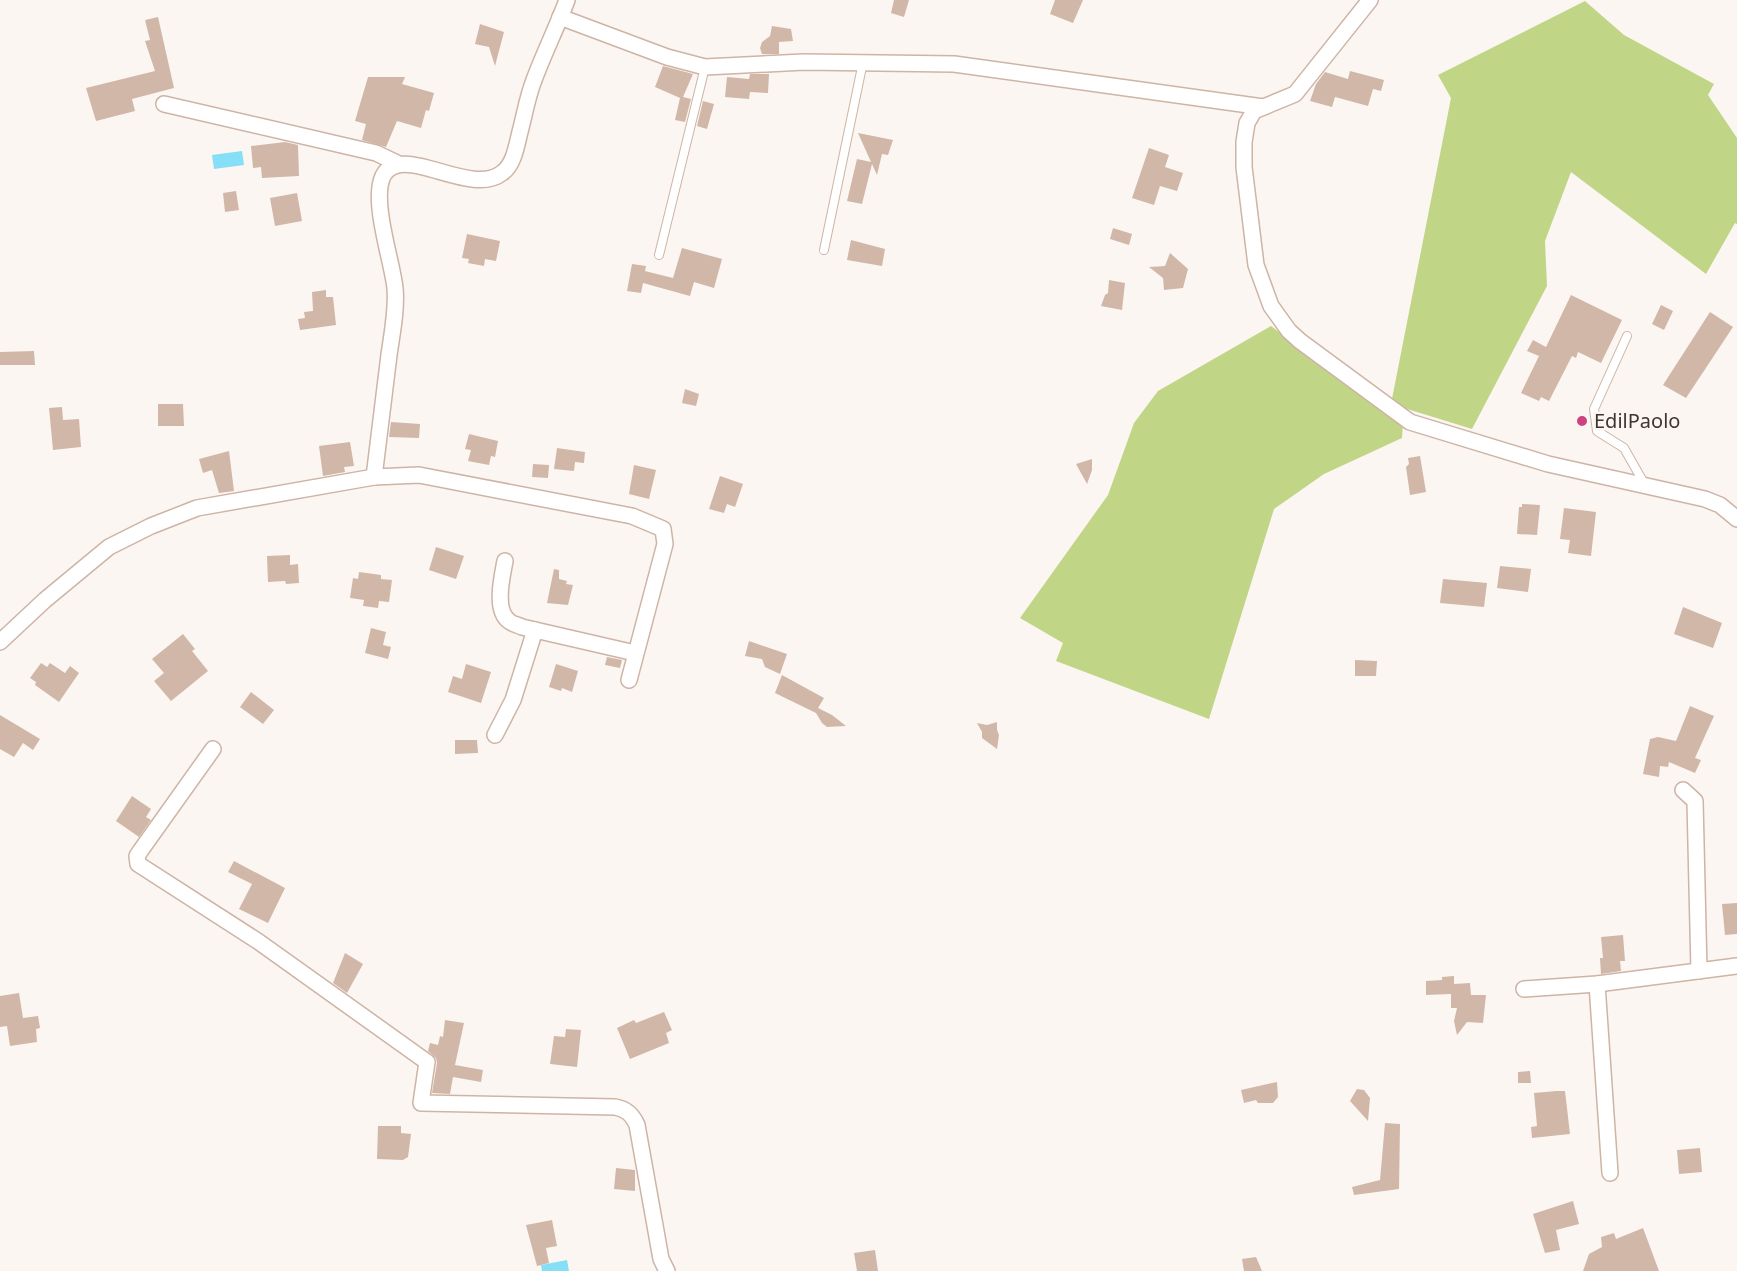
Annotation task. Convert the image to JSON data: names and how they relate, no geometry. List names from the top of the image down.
{
  "places": ["EdilPaolo"]
}
